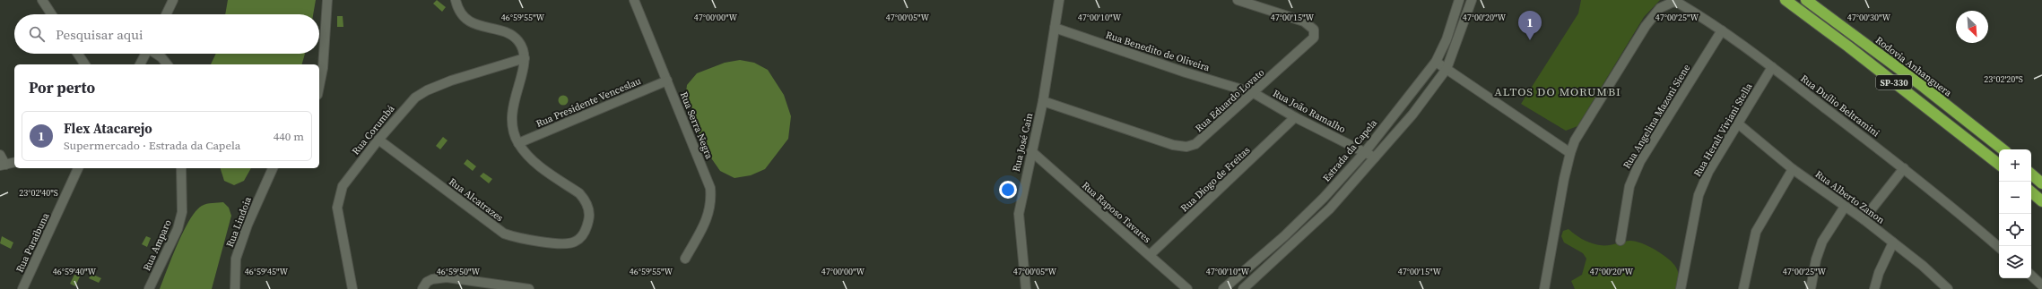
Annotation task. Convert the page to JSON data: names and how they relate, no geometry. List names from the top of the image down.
{
  "streets": {
    "highway": ["Rodovia Anhanguera", "SP-330"],
    "street": [
      "Rua Benedito de Oliveira",
      "Rua Eduardo Lovato",
      "Rua Presidente Venceslau",
      "Rua Duílio Beltramini",
      "Rua João Ramalho",
      "Rua Angelina Mazoni Siene",
      "Rua Serra Negra",
      "Rua Corumbá",
      "Rua Heralt Viviani Stella",
      "Rua José Cain",
      "Estrada da Capela",
      "Rua Diogo de Freitas",
      "Rua Alberto Zanon",
      "Rua Alcatrazes",
      "Rua Raposo Tavares",
      "Rua Lindoia",
      "Rua Paraibuna",
      "Rua Amparo"
    ]
  },
  "crossings": [
    ["Rua Benedito de Oliveira", "Rua Eduardo Lovato"],
    ["Rua Benedito de Oliveira", "Rua João Ramalho"],
    ["Rua Benedito de Oliveira", "Rua José Cain"],
    ["Rua Eduardo Lovato", "Rua João Ramalho"],
    ["Rua Eduardo Lovato", "Rua José Cain"],
    ["Rua Presidente Venceslau", "Rua Serra Negra"],
    ["Rua Presidente Venceslau", "Rua Alcatrazes"],
    ["Rua Duílio Beltramini", "Rua Angelina Mazoni Siene"],
    ["Rua Duílio Beltramini", "Rua Heralt Viviani Stella"],
    ["Rua João Ramalho", "Estrada da Capela"],
    ["Rua João Ramalho", "Rua Diogo de Freitas"],
    ["Rua Corumbá", "Rua Alcatrazes"],
    ["Rua Heralt Viviani Stella", "Rua Alberto Zanon"],
    ["Rua José Cain", "Rua Raposo Tavares"],
    ["Rua Diogo de Freitas", "Rua Raposo Tavares"]
  ],
  "districts": ["ALTOS DO MORUMBI"],
  "north": "bottom right",
  "page": {
    "pins": "1",
    "search": "Pesquisar aqui",
    "heading": "Por perto",
    "list": [
      {
        "mark": "1",
        "name": "Flex Atacarejo",
        "note": "Supermercado · Estrada da Capela",
        "value": "440 m"
      }
    ],
    "map_buttons": ["+", "−"]
  },
  "coordinates": [
    "46°59'55\"W",
    "47°00'00\"W",
    "47°00'10\"W",
    "47°00'15\"W",
    "47°00'20\"W",
    "47°00'25\"W",
    "47°00'05\"W",
    "47°00'30\"W",
    "23°02'20\"S",
    "23°02'40\"S",
    "46°59'40\"W",
    "46°59'45\"W",
    "46°59'50\"W"
  ]
}
